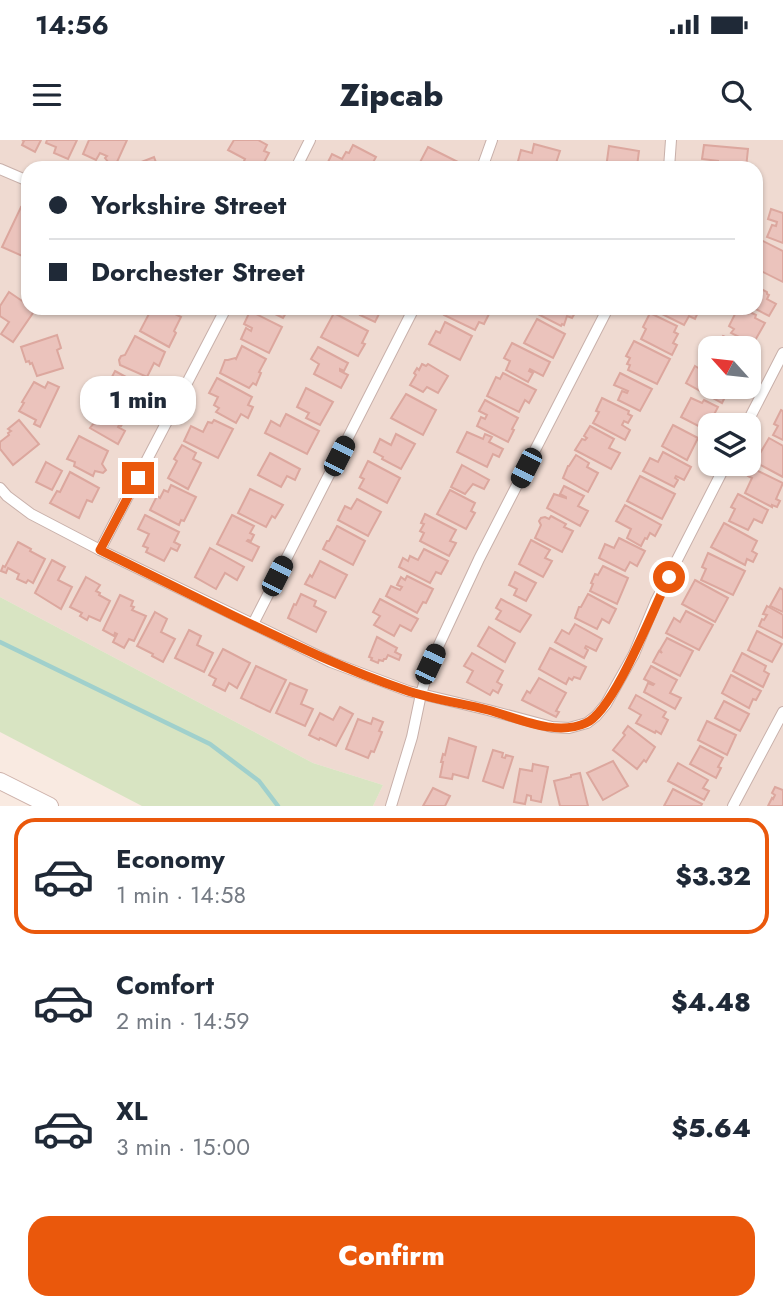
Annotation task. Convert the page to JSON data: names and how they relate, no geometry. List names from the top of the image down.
{
  "north": "top left",
  "page": {
    "status": "14:56",
    "header": "Zipcab",
    "banner": ["Yorkshire Street", "Dorchester Street"],
    "bubble": "1 min",
    "list": [
      {
        "name": "Economy",
        "note": "1 min · 14:58",
        "value": "$3.32"
      },
      {
        "name": "Comfort",
        "note": "2 min · 14:59",
        "value": "$4.48"
      },
      {
        "name": "XL",
        "note": "3 min · 15:00",
        "value": "$5.64"
      }
    ],
    "buttons": "Confirm"
  }
}
